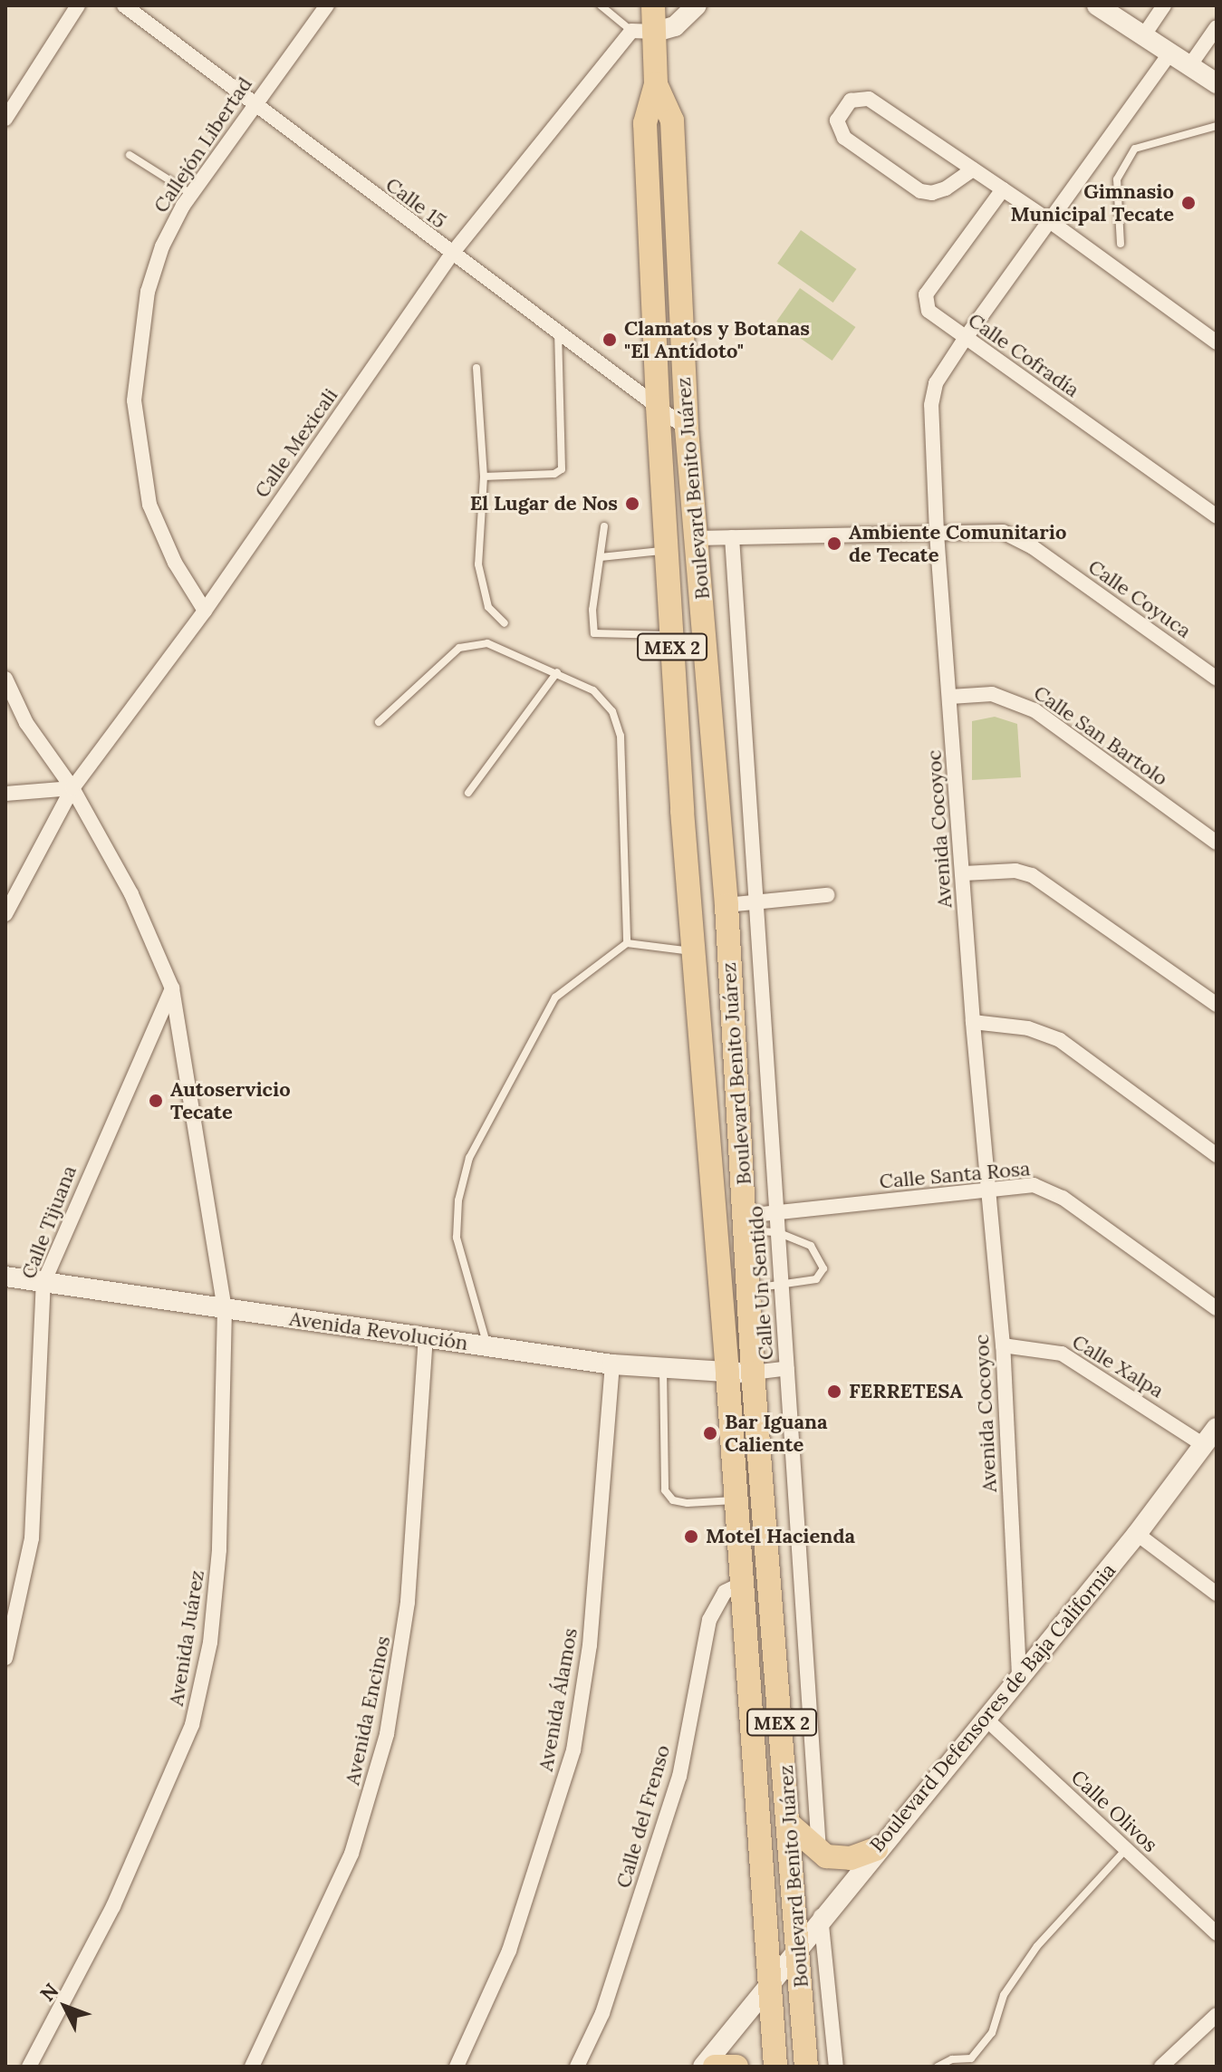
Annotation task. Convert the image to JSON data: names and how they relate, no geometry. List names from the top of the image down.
{
  "streets": {
    "main road": [
      "Boulevard Benito Juárez",
      "MEX 2",
      "Avenida Revolución",
      "Boulevard Defensores de Baja California"
    ],
    "street": [
      "Callejón Libertad",
      "Calle 15",
      "Calle Cofradía",
      "Calle Mexicali",
      "Calle Coyuca",
      "Calle San Bartolo",
      "Avenida Cocoyoc",
      "Calle Santa Rosa",
      "Calle Tijuana",
      "Calle Un Sentido",
      "Calle Xalpa",
      "Avenida Juárez",
      "Avenida Álamos",
      "Avenida Encinos",
      "Calle Olivos",
      "Calle del Frenso"
    ]
  },
  "crossings": [
    ["Callejón Libertad", "Calle 15"],
    ["Callejón Libertad", "Calle Mexicali"],
    ["Calle 15", "Calle Mexicali"],
    ["Calle 15", "Boulevard Benito Juárez"],
    ["Calle Cofradía", "Avenida Cocoyoc"],
    ["Calle Mexicali", "Avenida Juárez"],
    ["Boulevard Benito Juárez", "Calle Coyuca"],
    ["Boulevard Benito Juárez", "Calle Santa Rosa"],
    ["Boulevard Benito Juárez", "Avenida Revolución"],
    ["Boulevard Benito Juárez", "Boulevard Defensores de Baja California"],
    ["Boulevard Benito Juárez", "Calle del Frenso"],
    ["Calle Coyuca", "Avenida Cocoyoc"],
    ["Calle Coyuca", "Calle Un Sentido"],
    ["Calle San Bartolo", "Avenida Cocoyoc"],
    ["Avenida Cocoyoc", "Calle Santa Rosa"],
    ["Avenida Cocoyoc", "Calle Xalpa"],
    ["Avenida Cocoyoc", "Boulevard Defensores de Baja California"],
    ["Calle Santa Rosa", "Calle Un Sentido"],
    ["Calle Tijuana", "Avenida Revolución"],
    ["Calle Tijuana", "Avenida Juárez"],
    ["Avenida Revolución", "Avenida Juárez"],
    ["Avenida Revolución", "Avenida Álamos"],
    ["Avenida Revolución", "Avenida Encinos"],
    ["Calle Xalpa", "Boulevard Defensores de Baja California"],
    ["Boulevard Defensores de Baja California", "Calle Olivos"]
  ],
  "places": [
    "Gimnasio Municipal Tecate",
    "Clamatos y Botanas \"El Antídoto\"",
    "El Lugar de Nos",
    "Ambiente Comunitario de Tecate",
    "Autoservicio Tecate",
    "FERRETESA",
    "Bar Iguana Caliente",
    "Motel Hacienda"
  ],
  "north": "top left"
}
